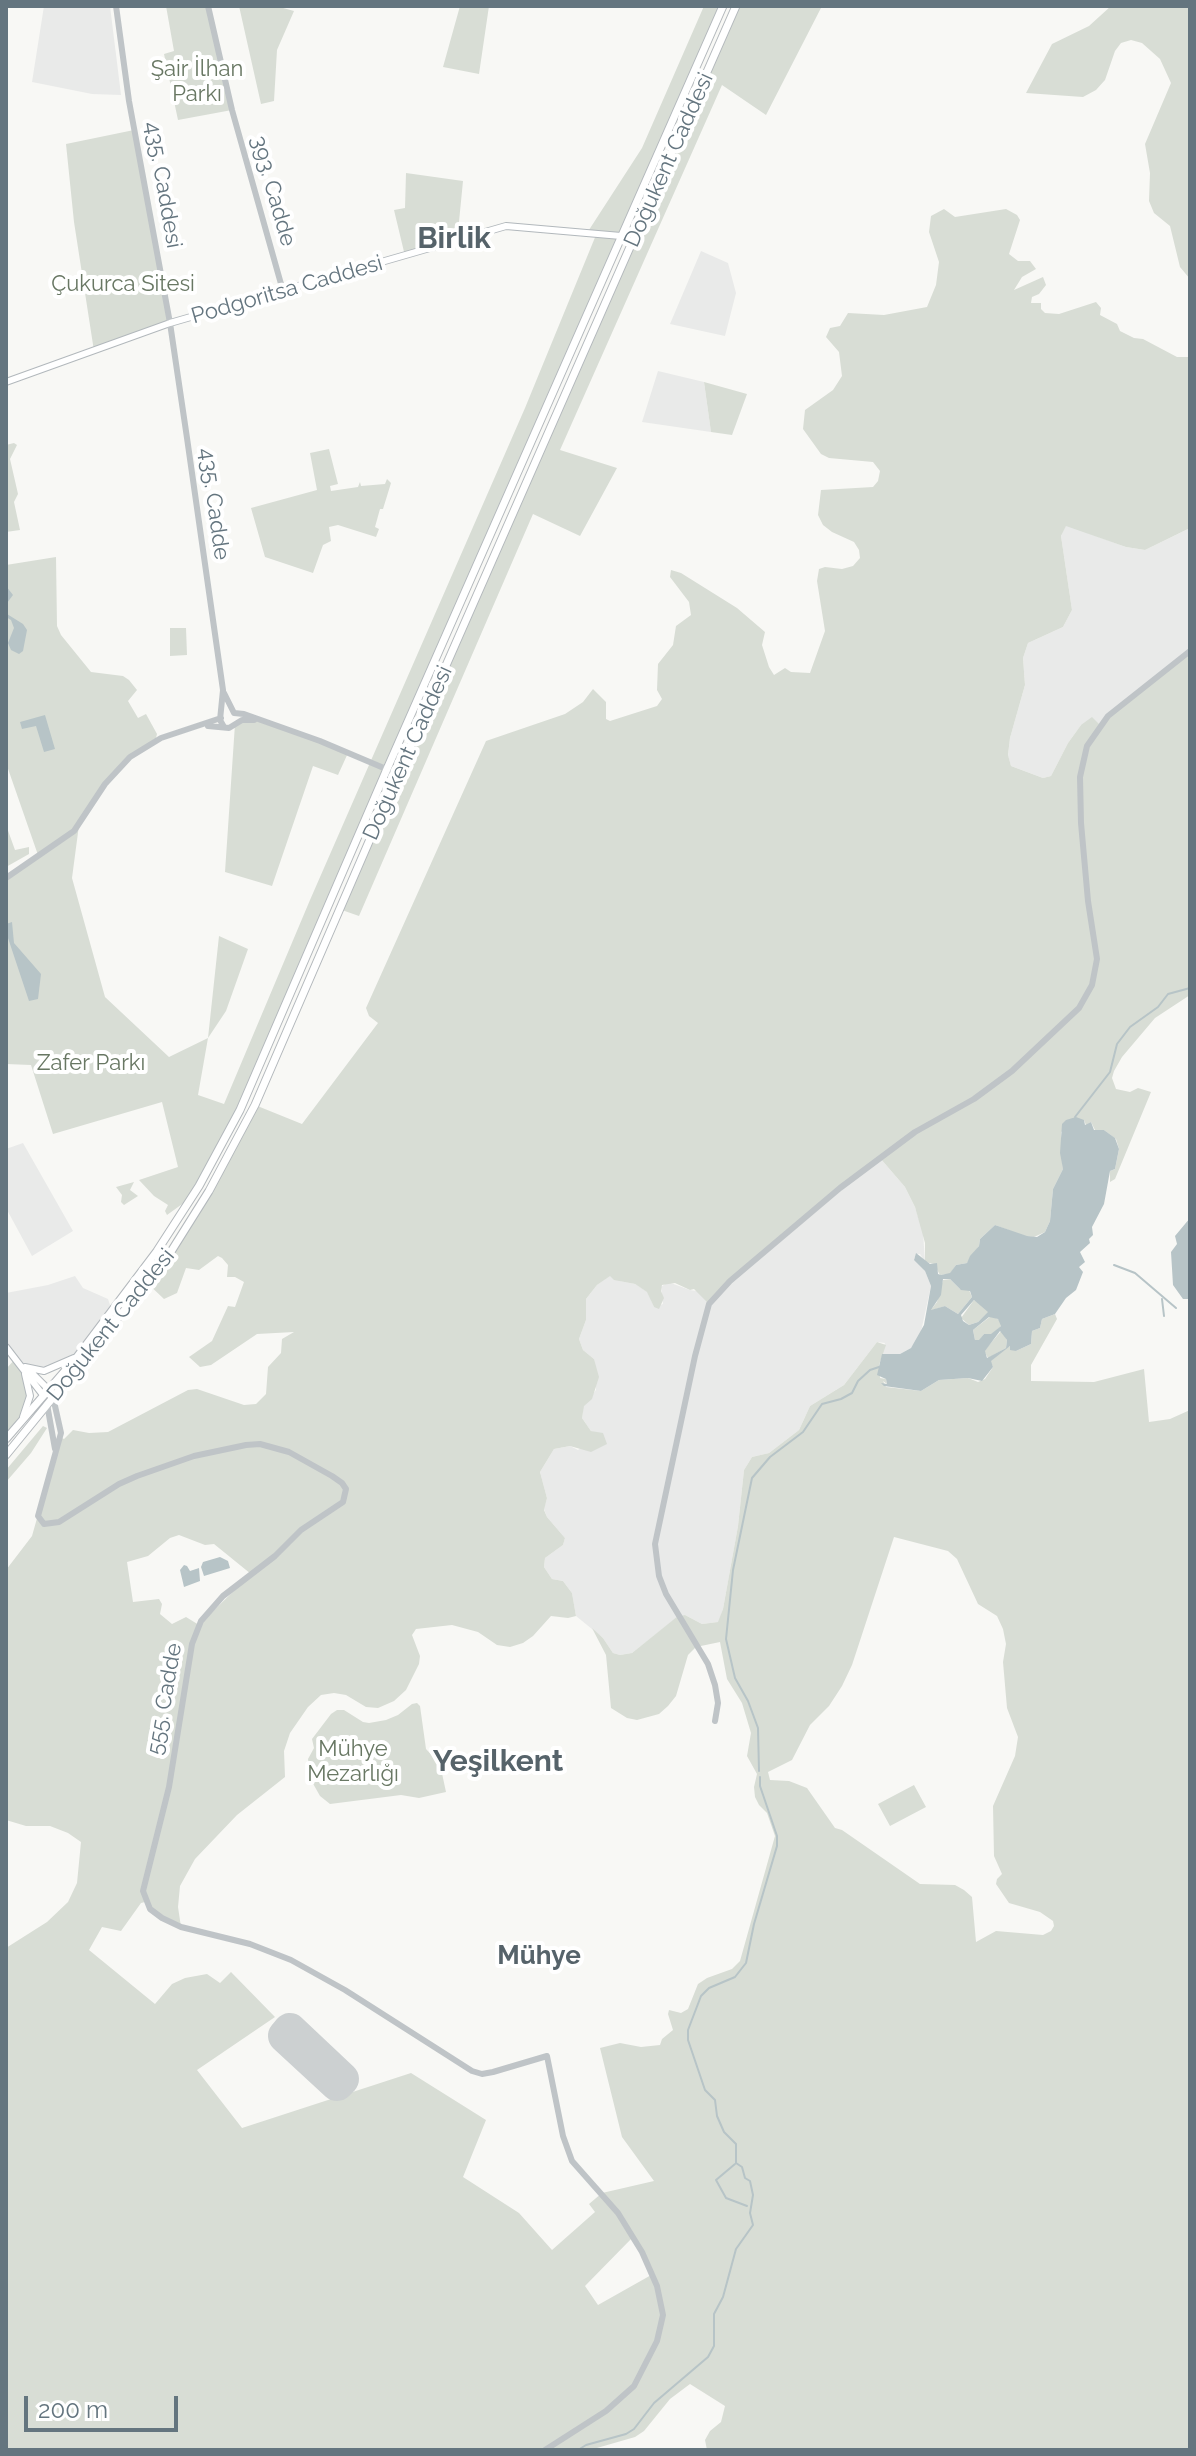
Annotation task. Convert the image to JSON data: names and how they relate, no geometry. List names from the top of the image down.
{
  "streets": {
    "main road": ["Doğukent Caddesi", "Podgoritsa Caddesi"],
    "street": [
      "435. Caddesi",
      "393. Cadde",
      "435. Cadde",
      "555. Cadde"
    ]
  },
  "crossings": [
    ["Doğukent Caddesi", "Podgoritsa Caddesi"],
    ["Doğukent Caddesi", "555. Cadde"],
    ["435. Caddesi", "Podgoritsa Caddesi"],
    ["435. Caddesi", "435. Cadde"],
    ["393. Cadde", "Podgoritsa Caddesi"],
    ["Podgoritsa Caddesi", "435. Cadde"]
  ],
  "districts": ["Birlik", "Yeşilkent", "Mühye"],
  "parks": [
    "Şair İlhan Parkı",
    "Çukurca Sitesi",
    "Zafer Parkı",
    "Mühye Mezarlığı"
  ],
  "scale_bar": "200 m"
}
